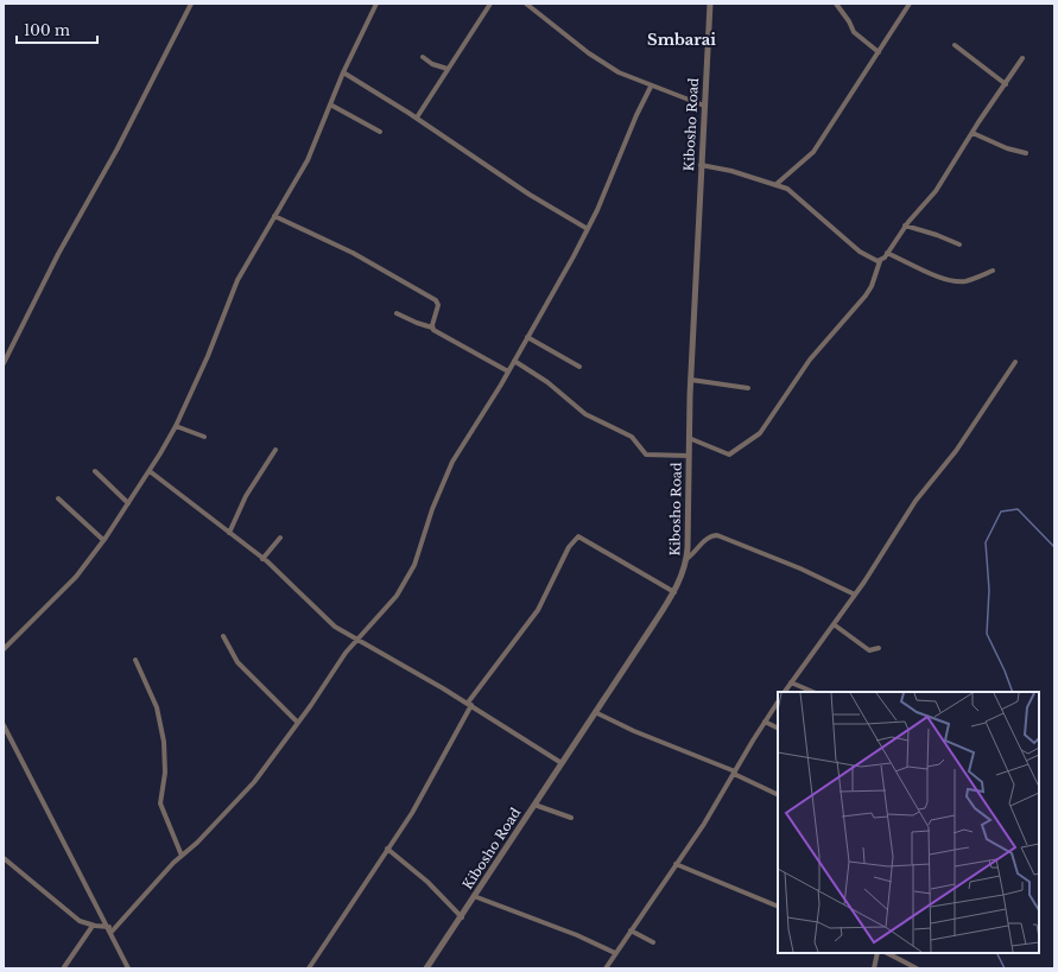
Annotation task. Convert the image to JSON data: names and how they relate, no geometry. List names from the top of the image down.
{
  "streets": {
    "street": ["Kibosho Road"]
  },
  "districts": ["Smbarai"],
  "scale_bar": "100 m"
}
